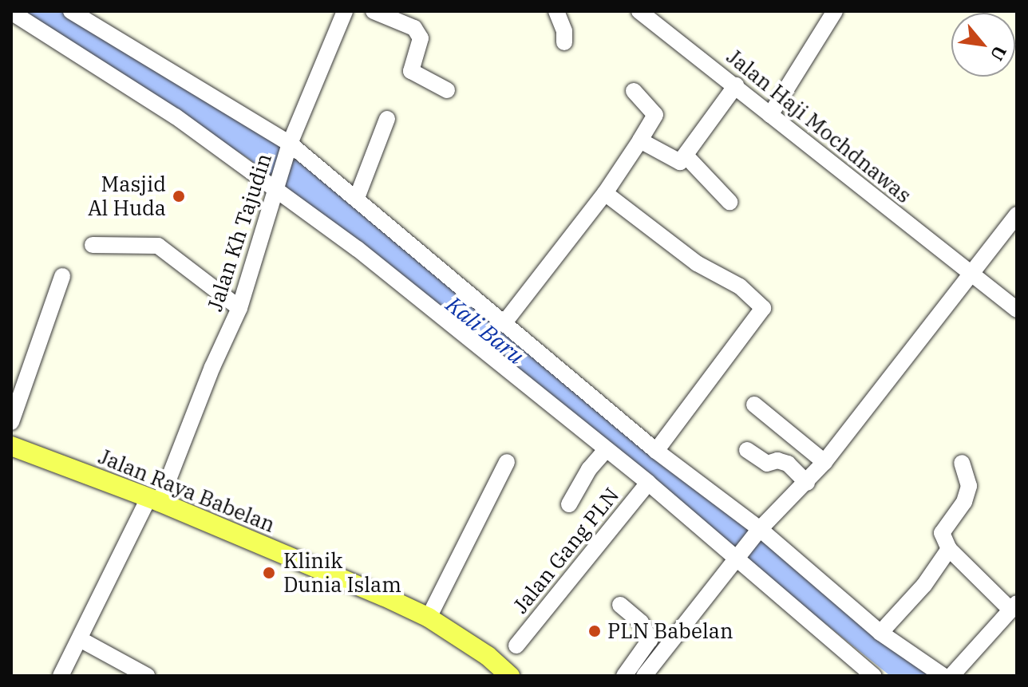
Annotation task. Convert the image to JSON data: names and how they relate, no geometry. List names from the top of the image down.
{
  "streets": {
    "main road": ["Jalan Raya Babelan"],
    "street": ["Jalan Haji Mochdnawas", "Jalan Kh Tajudin", "Jalan Gang PLN"]
  },
  "crossings": [
    ["Jalan Kh Tajudin", "Jalan Raya Babelan"]
  ],
  "water": ["Kali Baru"],
  "places": ["Masjid Al Huda", "Klinik Dunia Islam", "PLN Babelan"],
  "north": "bottom right"
}
